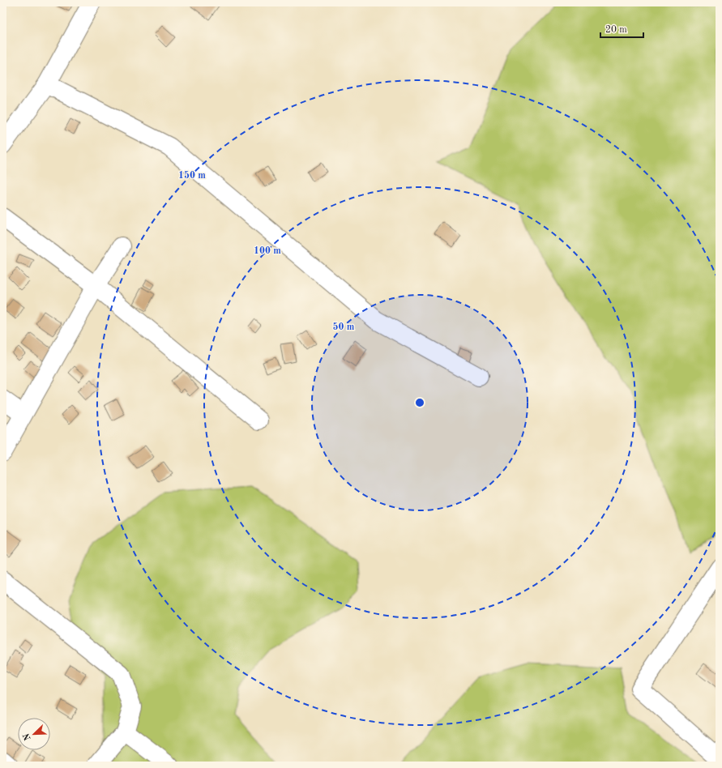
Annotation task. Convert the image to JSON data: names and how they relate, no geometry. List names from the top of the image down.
{
  "scale_bar": "20 m",
  "north": "bottom left",
  "rings": ["150 m", "100 m", "50 m"]
}
